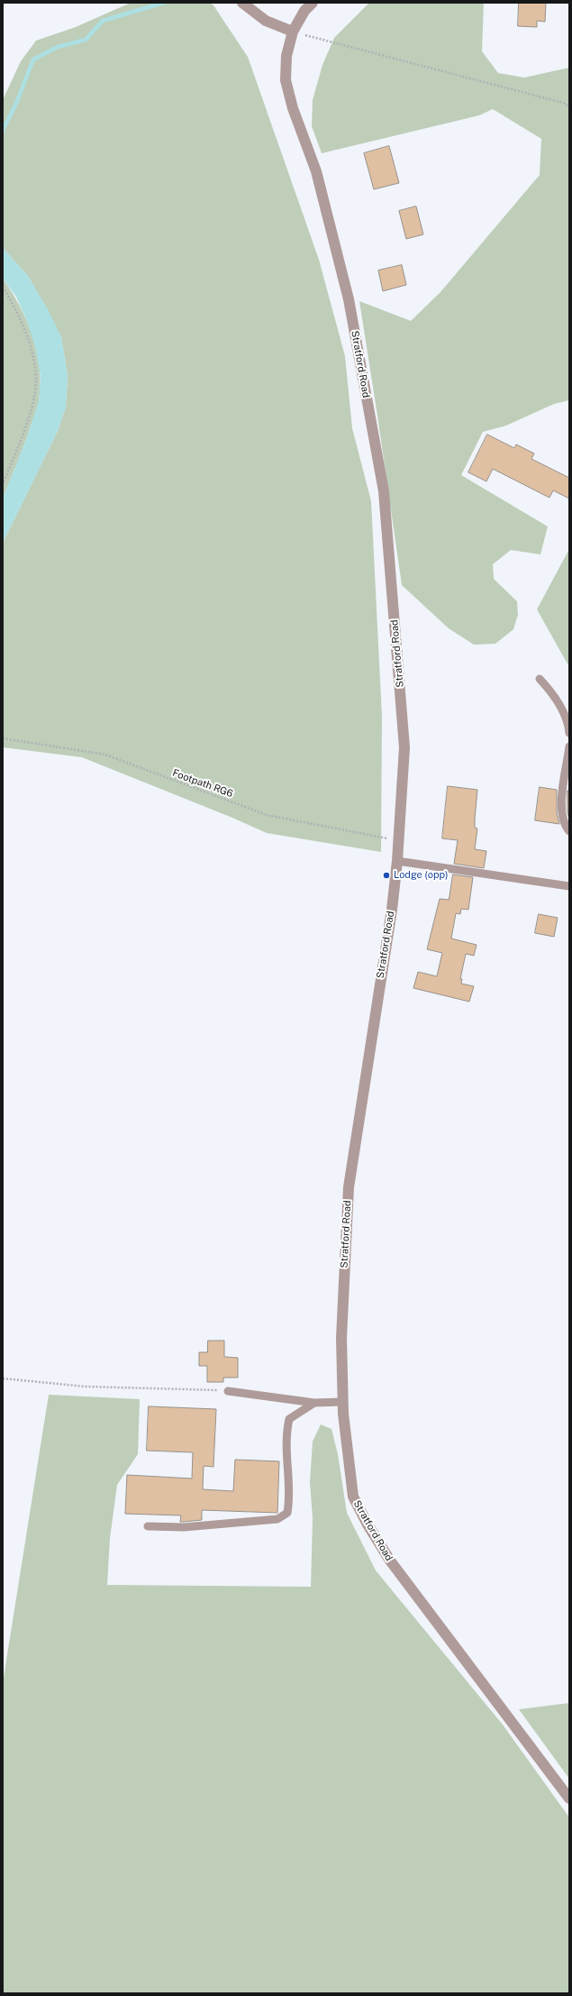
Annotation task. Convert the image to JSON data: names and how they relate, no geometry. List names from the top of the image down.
{
  "streets": {
    "street": ["Stratford Road"],
    "path": ["Footpath RG6"]
  },
  "crossings": [
    ["Stratford Road", "Footpath RG6"]
  ],
  "places": ["Lodge (opp)"]
}
